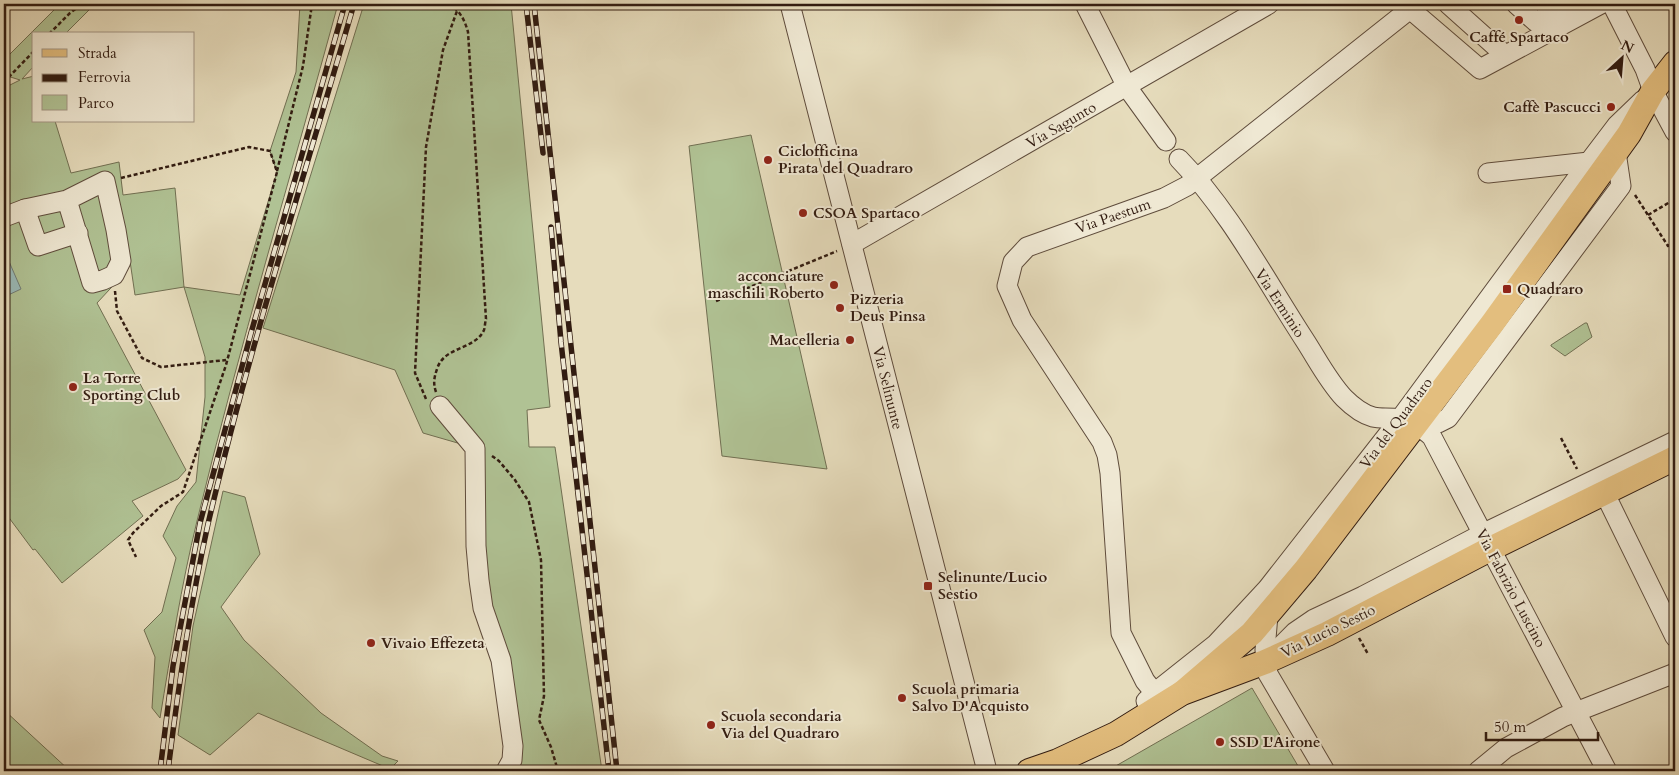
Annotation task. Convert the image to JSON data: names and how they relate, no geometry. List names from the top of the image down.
{
  "streets": {
    "main road": ["Via del Quadraro", "Via Lucio Sestio"],
    "street": [
      "Via Sagunto",
      "Via Paestum",
      "Via Erminio",
      "Via Selinunte",
      "Via Fabrizio Luscino"
    ]
  },
  "crossings": [
    ["Via Sagunto", "Via Selinunte"],
    ["Via Paestum", "Via Erminio"],
    ["Via Paestum", "Via del Quadraro"],
    ["Via Erminio", "Via del Quadraro"],
    ["Via Erminio", "Via Fabrizio Luscino"],
    ["Via del Quadraro", "Via Fabrizio Luscino"],
    ["Via del Quadraro", "Via Lucio Sestio"],
    ["Via Fabrizio Luscino", "Via Lucio Sestio"]
  ],
  "places": {
    "other": [
      "Caffé Spartaco",
      "Caffè Pascucci",
      "Ciclofficina Pirata del Quadraro",
      "CSOA Spartaco",
      "acconciature maschili Roberto",
      "Pizzeria Deus Pinsa",
      "Macelleria",
      "La Torre Sporting Club",
      "Vivaio Effezeta",
      "Scuola primaria Salvo D'Acquisto",
      "Scuola secondaria Via del Quadraro",
      "SSD L'Airone"
    ],
    "transit": ["Quadraro", "Selinunte/Lucio Sestio"]
  },
  "legend": ["Strada", "Ferrovia", "Parco"],
  "scale_bar": "50 m",
  "north": "top right"
}
